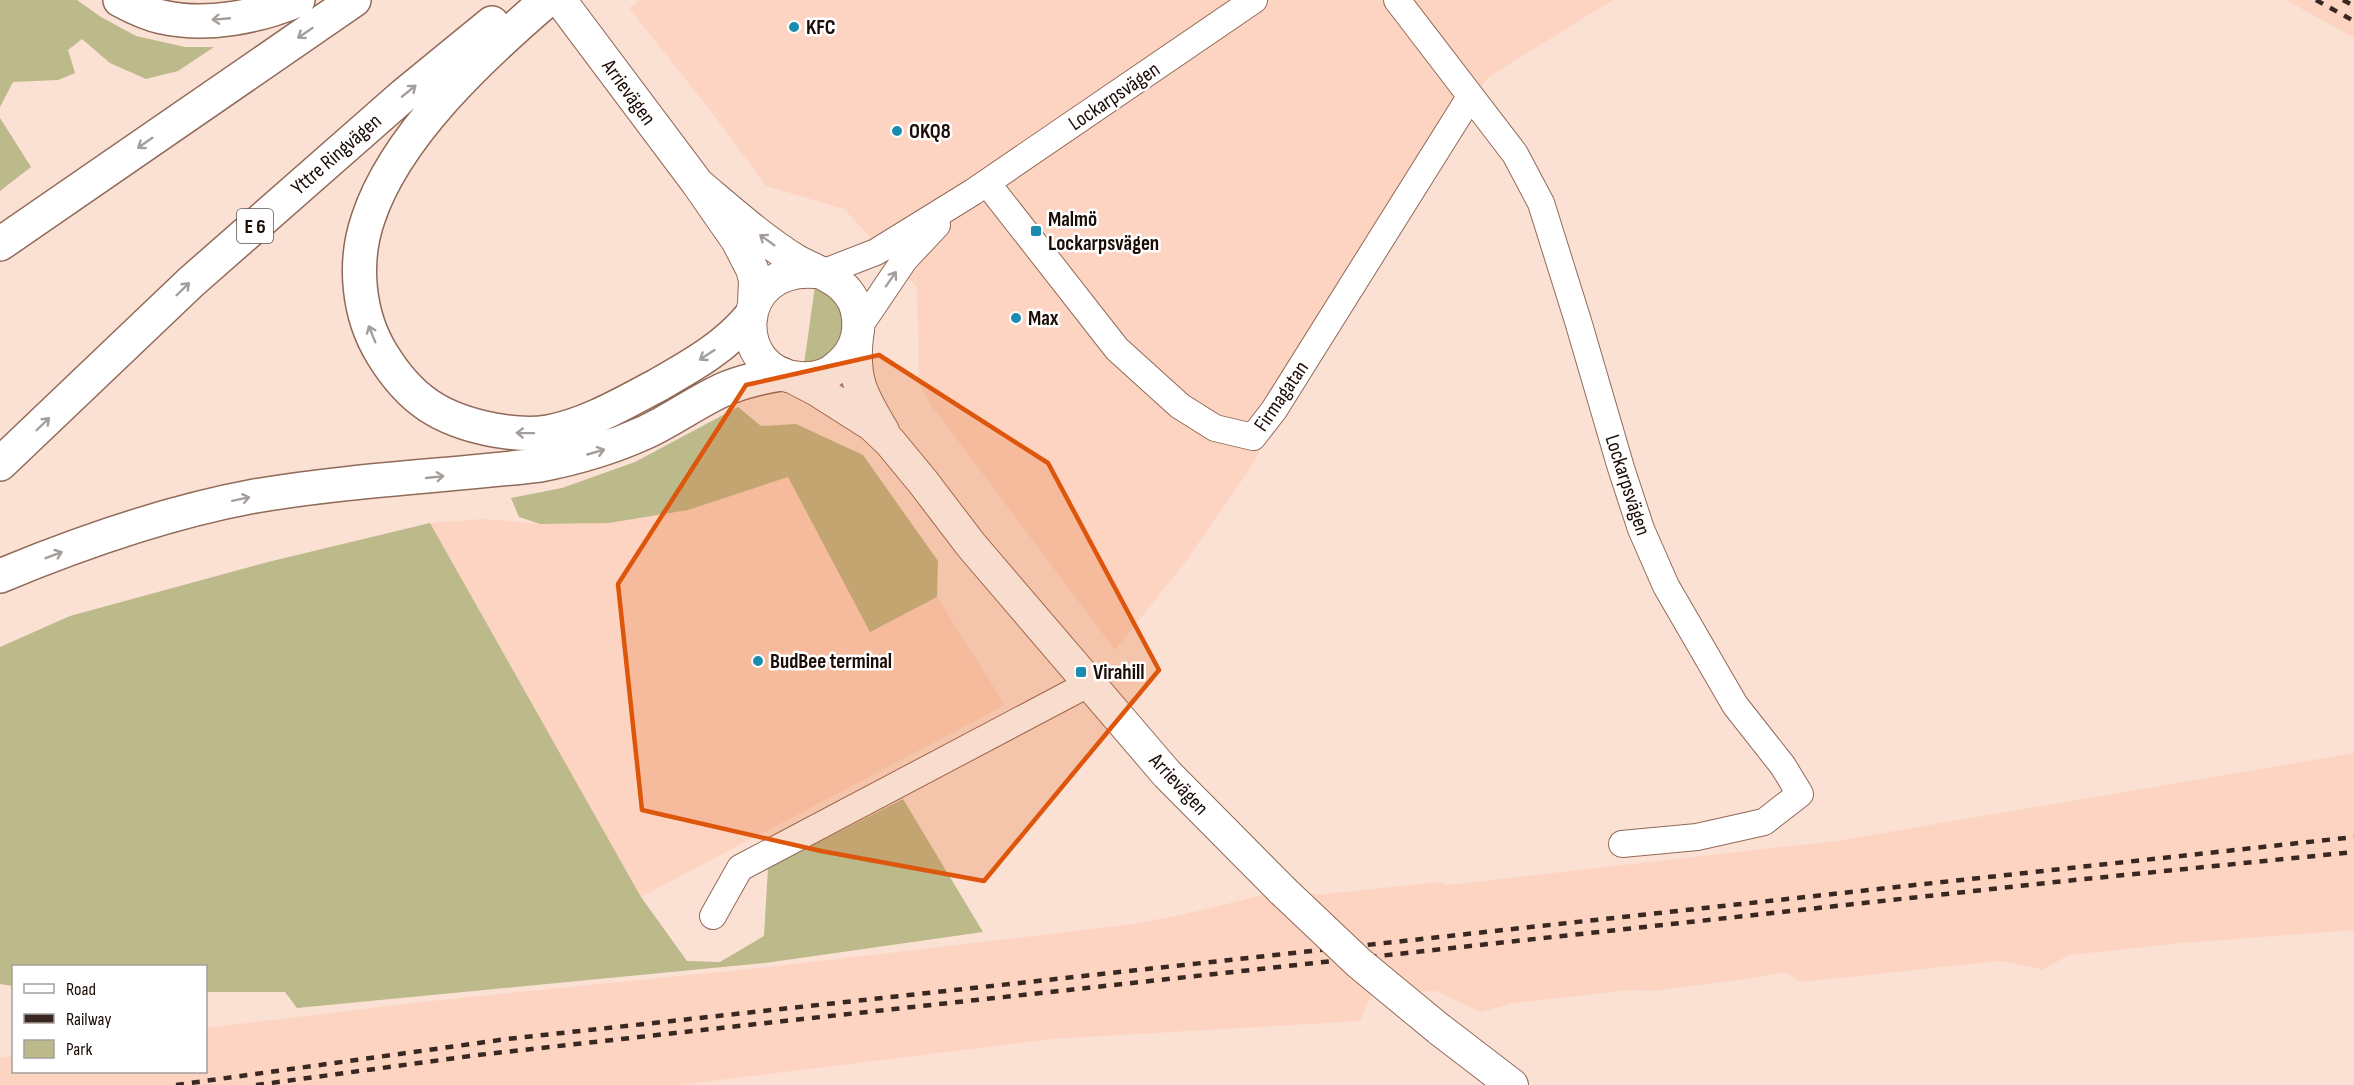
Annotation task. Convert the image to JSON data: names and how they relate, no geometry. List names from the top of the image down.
{
  "streets": {
    "highway": ["Yttre Ringvägen", "E 6"],
    "main road": ["Arrievägen"],
    "street": ["Lockarpsvägen", "Firmagatan"]
  },
  "crossings": [
    ["Arrievägen", "Lockarpsvägen"],
    ["Lockarpsvägen", "Firmagatan"]
  ],
  "places": {
    "other": [
      "KFC",
      "OKQ8",
      "Max",
      "BudBee terminal"
    ],
    "transit": ["Malmö Lockarpsvägen", "Virahill"]
  },
  "legend": ["Road", "Railway", "Park"]
}
